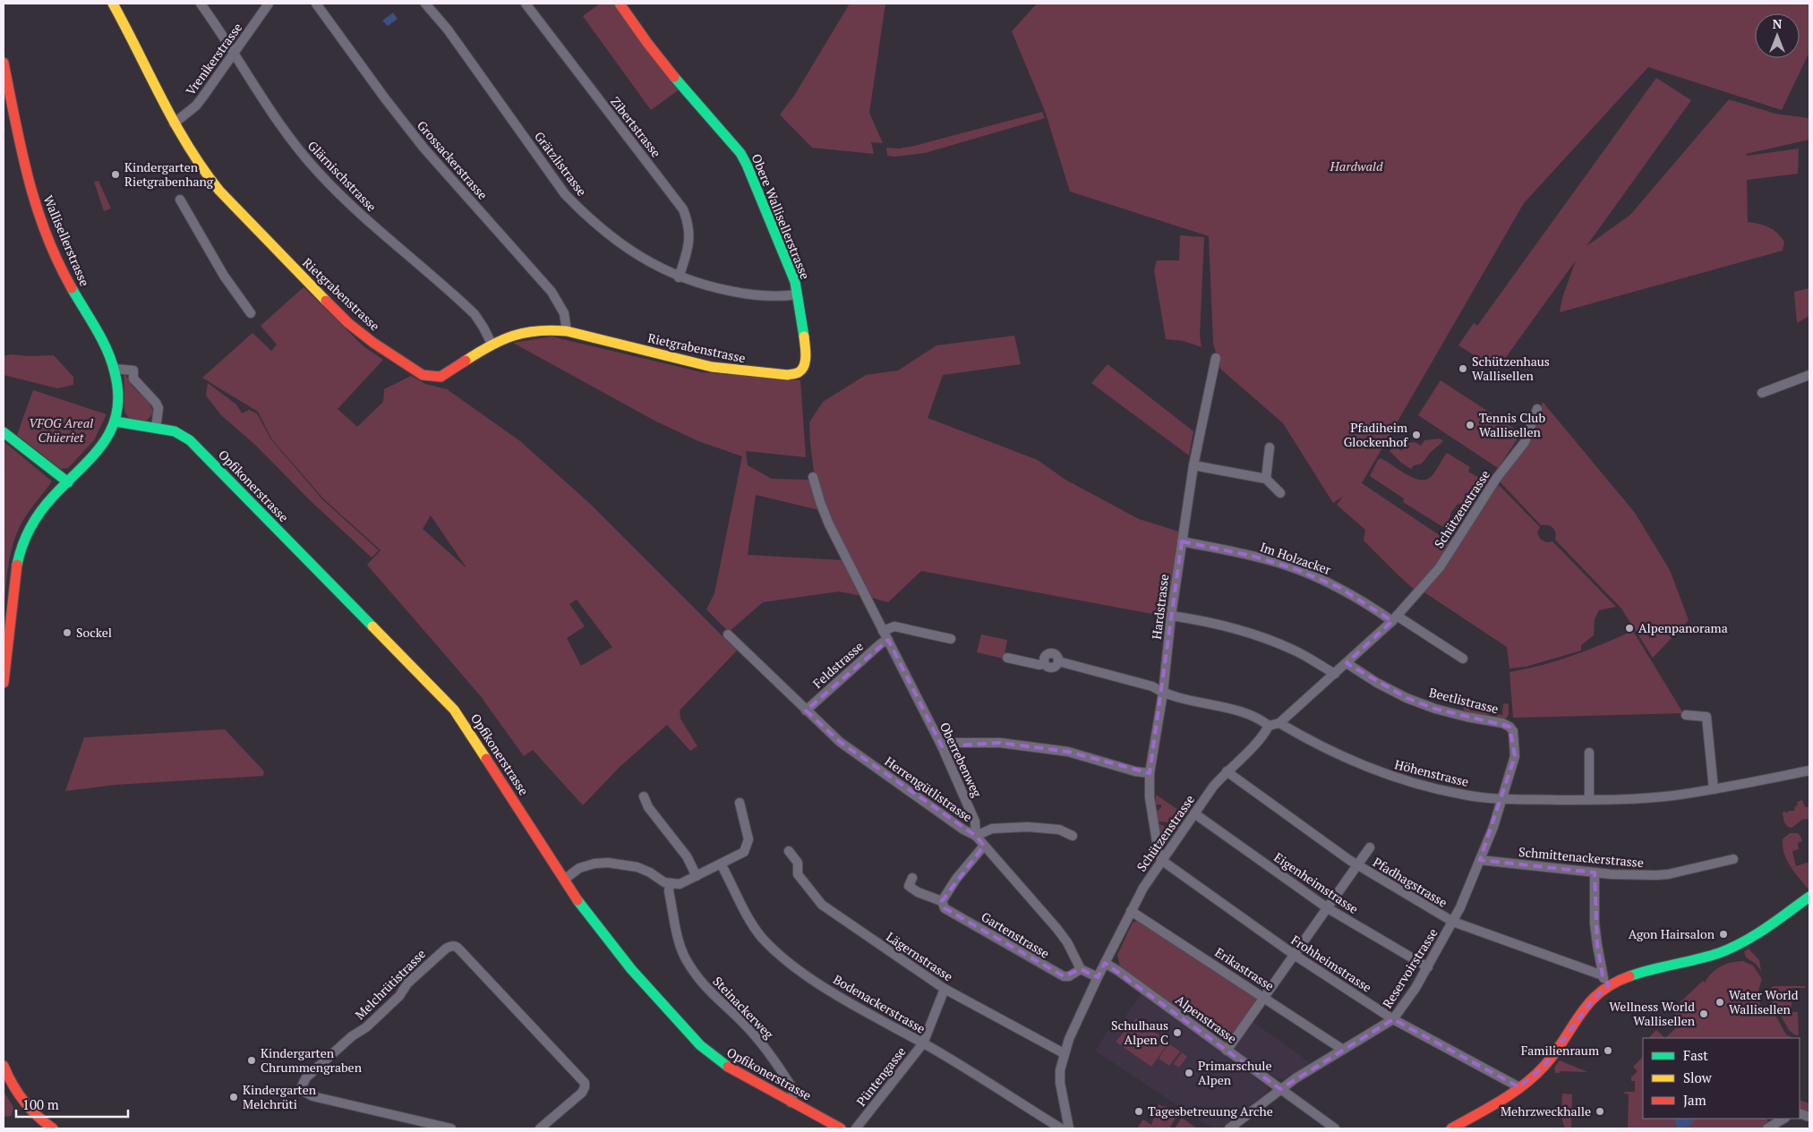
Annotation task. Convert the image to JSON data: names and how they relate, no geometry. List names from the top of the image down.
{
  "streets": {
    "street": [
      "Vrenikerstrasse",
      "Zibertstrasse",
      "Grossackerstrasse",
      "Grätzlistrasse",
      "Glärnischstrasse",
      "Obere Wallisellerstrasse",
      "Wallisellerstrasse",
      "Rietgrabenstrasse",
      "Opfikonerstrasse",
      "Schützenstrasse",
      "Im Holzacker",
      "Hardstrasse",
      "Feldstrasse",
      "Beetlistrasse",
      "Oberrebenweg",
      "Höhenstrasse",
      "Herrengütlistrasse",
      "Schmittenackerstrasse",
      "Pfadhagstrasse",
      "Eigenheimstrasse",
      "Gartenstrasse",
      "Lägernstrasse",
      "Frohheimstrasse",
      "Reservoirstrasse",
      "Erikastrasse",
      "Melchrütistrasse",
      "Bodenackerstrasse",
      "Steinackerweg",
      "Alpenstrasse",
      "Püntengasse"
    ]
  },
  "crossings": [
    ["Vrenikerstrasse", "Glärnischstrasse"],
    ["Vrenikerstrasse", "Rietgrabenstrasse"],
    ["Zibertstrasse", "Grätzlistrasse"],
    ["Grossackerstrasse", "Rietgrabenstrasse"],
    ["Grätzlistrasse", "Obere Wallisellerstrasse"],
    ["Glärnischstrasse", "Rietgrabenstrasse"],
    ["Obere Wallisellerstrasse", "Rietgrabenstrasse"],
    ["Wallisellerstrasse", "Opfikonerstrasse"],
    ["Opfikonerstrasse", "Steinackerweg"],
    ["Schützenstrasse", "Im Holzacker"],
    ["Schützenstrasse", "Hardstrasse"],
    ["Schützenstrasse", "Beetlistrasse"],
    ["Schützenstrasse", "Höhenstrasse"],
    ["Schützenstrasse", "Pfadhagstrasse"],
    ["Schützenstrasse", "Eigenheimstrasse"],
    ["Schützenstrasse", "Lägernstrasse"],
    ["Schützenstrasse", "Frohheimstrasse"],
    ["Schützenstrasse", "Erikastrasse"],
    ["Schützenstrasse", "Alpenstrasse"],
    ["Im Holzacker", "Hardstrasse"],
    ["Hardstrasse", "Frohheimstrasse"],
    ["Feldstrasse", "Oberrebenweg"],
    ["Feldstrasse", "Herrengütlistrasse"],
    ["Beetlistrasse", "Höhenstrasse"],
    ["Beetlistrasse", "Reservoirstrasse"],
    ["Oberrebenweg", "Herrengütlistrasse"],
    ["Höhenstrasse", "Reservoirstrasse"],
    ["Herrengütlistrasse", "Gartenstrasse"],
    ["Schmittenackerstrasse", "Reservoirstrasse"],
    ["Pfadhagstrasse", "Reservoirstrasse"],
    ["Eigenheimstrasse", "Reservoirstrasse"],
    ["Lägernstrasse", "Püntengasse"],
    ["Frohheimstrasse", "Reservoirstrasse"],
    ["Reservoirstrasse", "Erikastrasse"],
    ["Reservoirstrasse", "Alpenstrasse"],
    ["Bodenackerstrasse", "Püntengasse"]
  ],
  "parks": ["Hardwald", "VFOG Areal Chüeriet"],
  "places": [
    "Kindergarten Rietgrabenhang",
    "Schützenhaus Wallisellen",
    "Tennis Club Wallisellen",
    "Pfadiheim Glockenhof",
    "Alpenpanorama",
    "Sockel",
    "Agon Hairsalon",
    "Water World Wallisellen",
    "Wellness World Wallisellen",
    "Schulhaus Alpen C",
    "Familienraum",
    "Kindergarten Chrummengraben",
    "Primarschule Alpen",
    "Kindergarten Melchrüti",
    "Tagesbetreuung Arche",
    "Mehrzweckhalle"
  ],
  "legend": ["Fast", "Slow", "Jam"],
  "scale_bar": "100 m",
  "north": "top"
}
